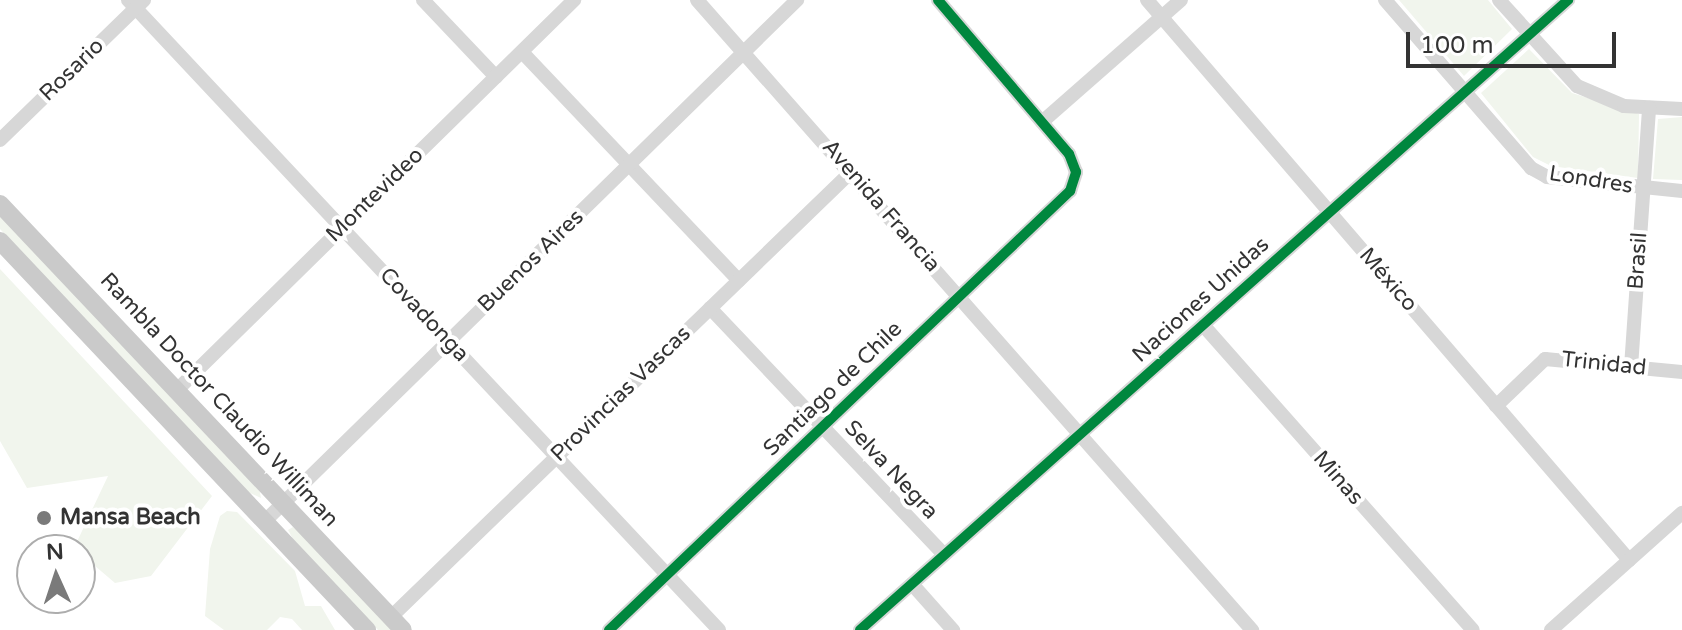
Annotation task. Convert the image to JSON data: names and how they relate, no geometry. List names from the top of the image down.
{
  "streets": {
    "main road": ["Rambla Doctor Claudio Williman"],
    "street": [
      "Rosario",
      "Londres",
      "Montevideo",
      "Avenida Francia",
      "Buenos Aires",
      "Brasil",
      "México",
      "Naciones Unidas",
      "Covadonga",
      "Trinidad",
      "Santiago de Chile",
      "Provincias Vascas",
      "Selva Negra",
      "Minas"
    ]
  },
  "crossings": [
    ["Rosario", "Covadonga"],
    ["Londres", "Brasil"],
    ["Londres", "Naciones Unidas"],
    ["Montevideo", "Covadonga"],
    ["Montevideo", "Rambla Doctor Claudio Williman"],
    ["Avenida Francia", "Buenos Aires"],
    ["Avenida Francia", "Naciones Unidas"],
    ["Avenida Francia", "Santiago de Chile"],
    ["Avenida Francia", "Provincias Vascas"],
    ["Buenos Aires", "Covadonga"],
    ["Buenos Aires", "Rambla Doctor Claudio Williman"],
    ["Brasil", "Trinidad"],
    ["México", "Naciones Unidas"],
    ["México", "Trinidad"],
    ["Naciones Unidas", "Selva Negra"],
    ["Naciones Unidas", "Minas"],
    ["Covadonga", "Santiago de Chile"],
    ["Covadonga", "Provincias Vascas"],
    ["Santiago de Chile", "Selva Negra"],
    ["Provincias Vascas", "Rambla Doctor Claudio Williman"],
    ["Provincias Vascas", "Selva Negra"]
  ],
  "places": ["Mansa Beach"],
  "scale_bar": "100 m",
  "north": "top"
}
